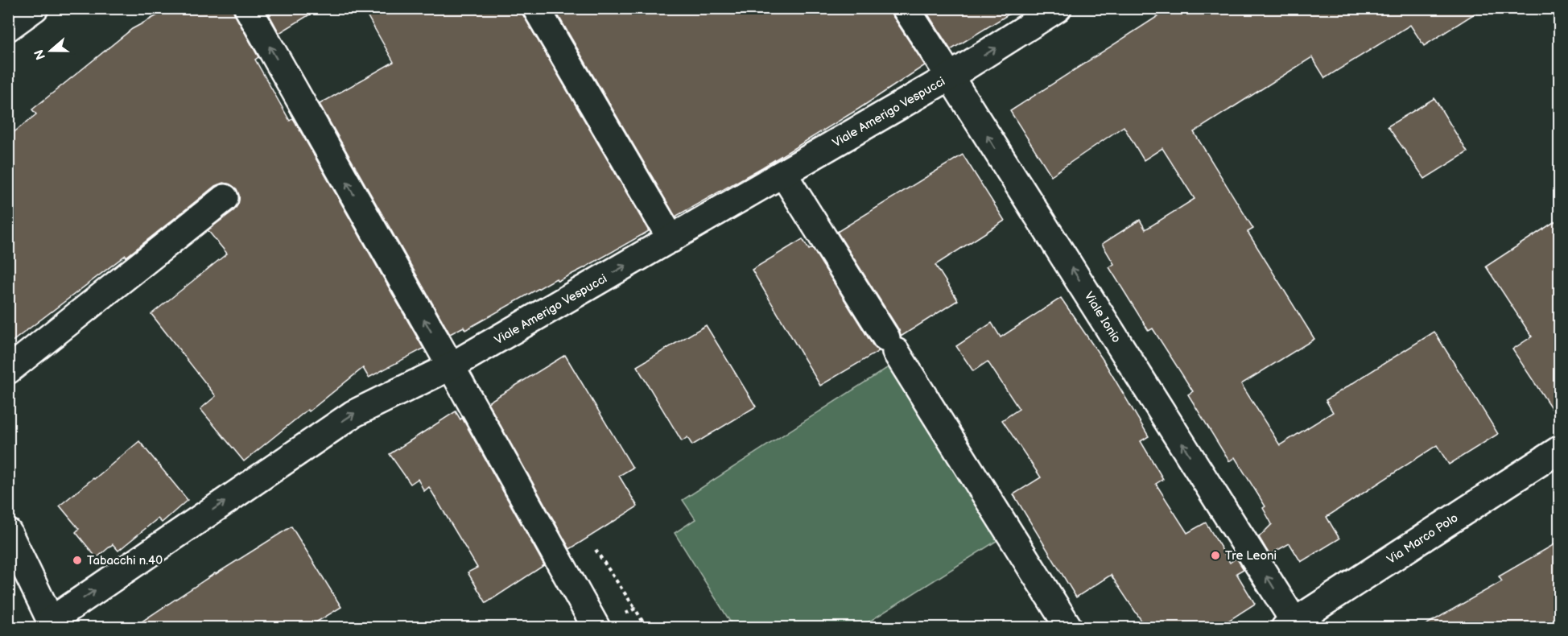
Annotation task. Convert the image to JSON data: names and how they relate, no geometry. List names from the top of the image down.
{
  "streets": {
    "street": ["Viale Amerigo Vespucci", "Viale Ionio", "Via Marco Polo"]
  },
  "crossings": [
    ["Viale Amerigo Vespucci", "Viale Ionio"],
    ["Viale Ionio", "Via Marco Polo"]
  ],
  "one_way": ["Viale Amerigo Vespucci"],
  "places": ["Tre Leoni", "Tabacchi n.40"],
  "north": "left"
}
